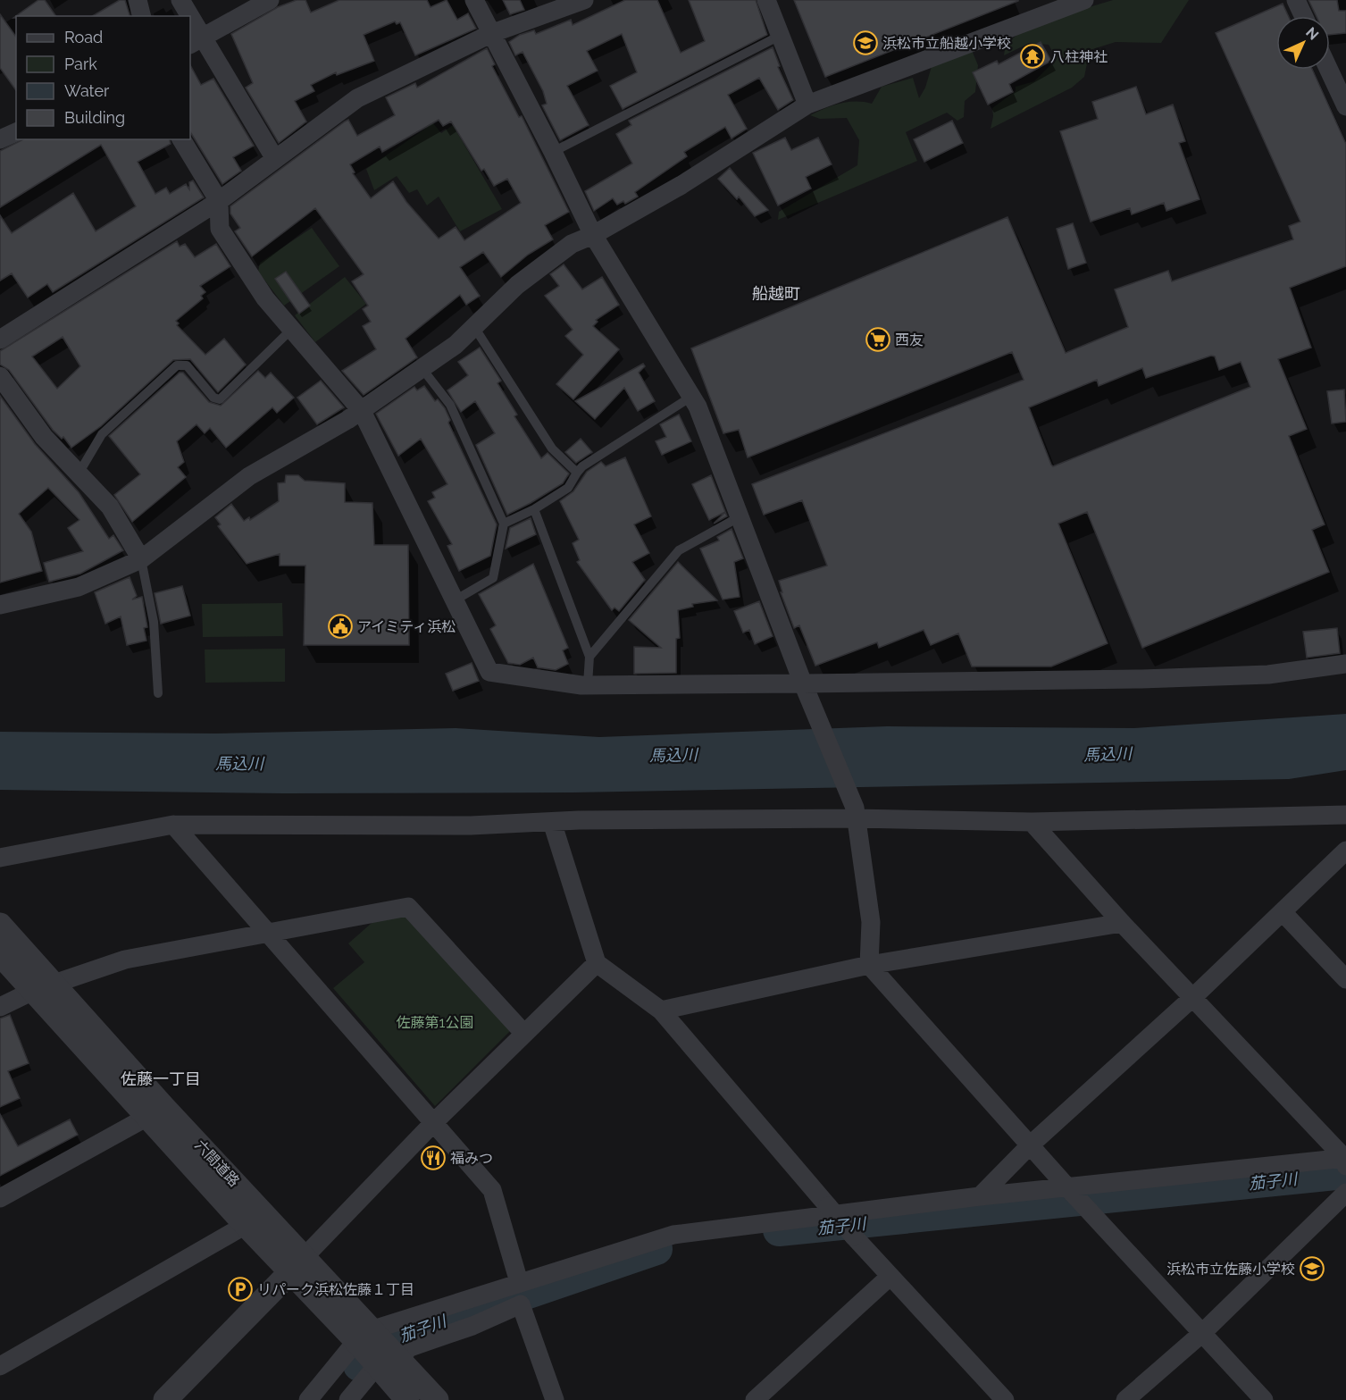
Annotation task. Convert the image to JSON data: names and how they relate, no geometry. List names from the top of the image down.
{
  "streets": {
    "street": ["六間道路"]
  },
  "districts": ["船越町", "佐藤一丁目"],
  "water": ["馬込川", "茄子川"],
  "parks": ["佐藤第1公園"],
  "places": {
    "school or university": ["浜松市立船越小学校", "浜松市立佐藤小学校"],
    "temple": ["八柱神社"],
    "supermarket": ["西友"],
    "public building": ["アイミティ浜松"],
    "restaurant": ["福みつ"],
    "parking": ["リパーク浜松佐藤１丁目"]
  },
  "legend": [
    "Road",
    "Park",
    "Water",
    "Building"
  ],
  "north": "top right"
}
